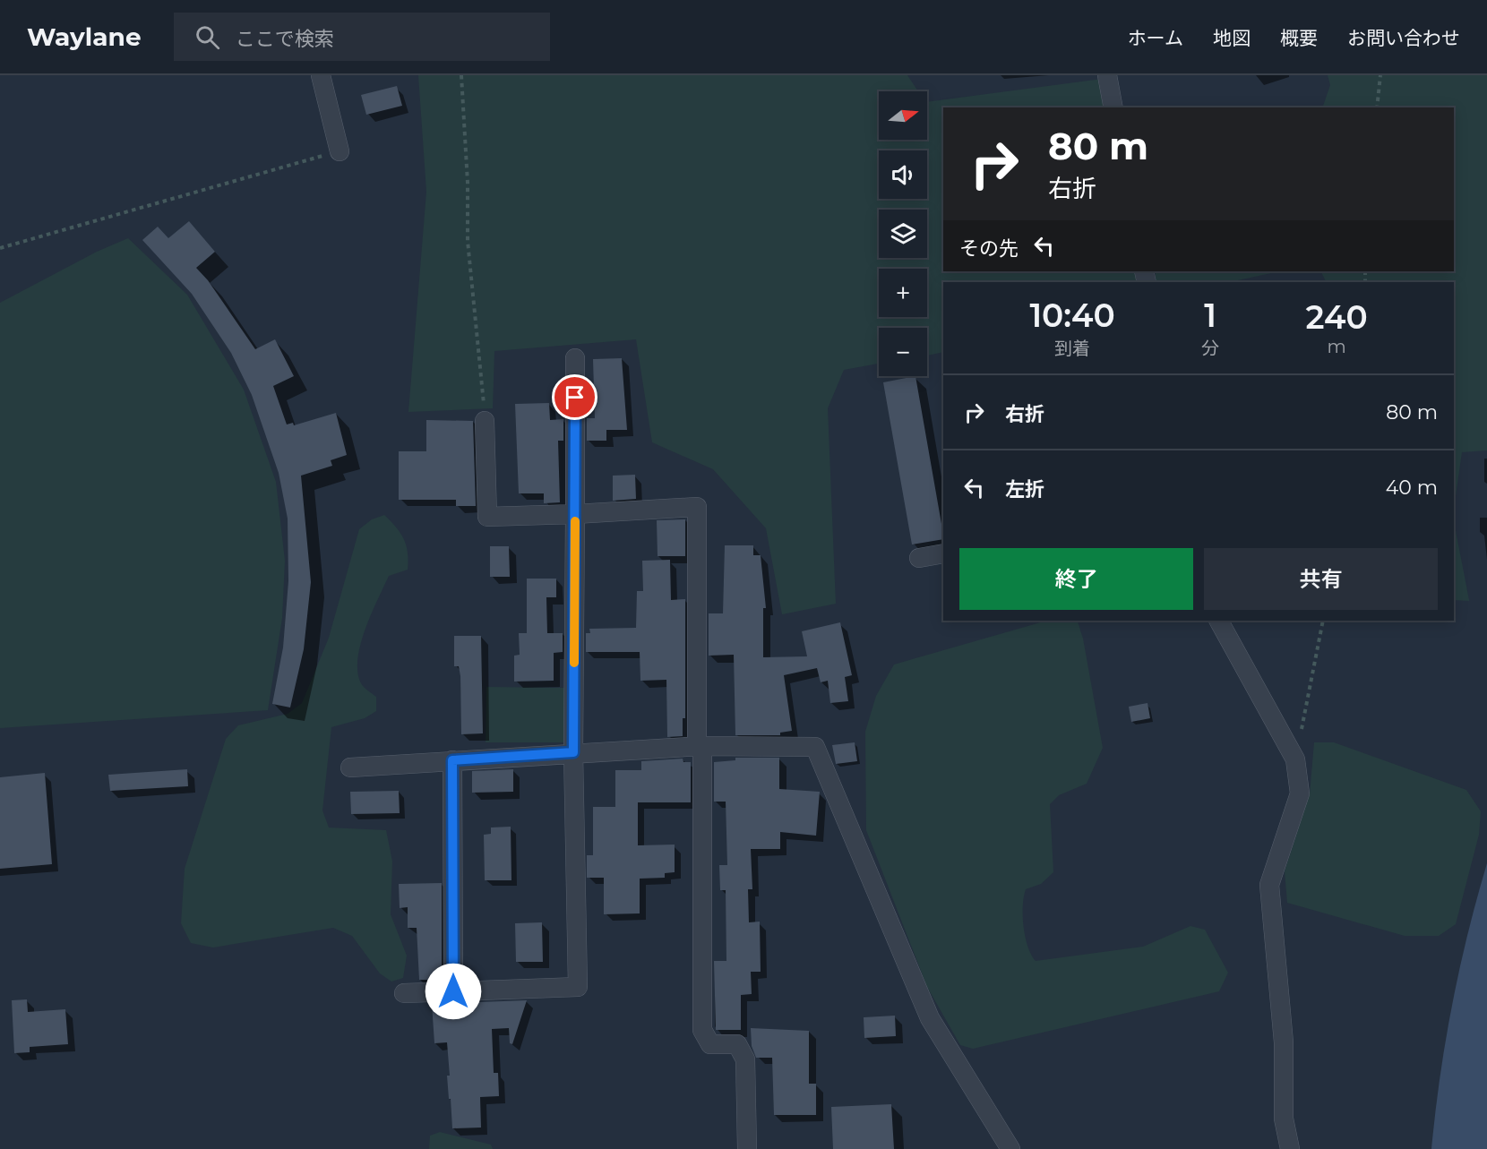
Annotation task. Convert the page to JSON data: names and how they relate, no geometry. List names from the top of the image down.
{
  "north": "right",
  "page": {
    "header": "Waylane",
    "search": "ここで検索",
    "nav": [
      "ホーム",
      "地図",
      "概要",
      "お問い合わせ"
    ],
    "map_buttons": ["+", "−"],
    "turn": ["80 m", "右折"],
    "then": "その先",
    "eta": [
      "10:40",
      "到着",
      "1",
      "分",
      "240",
      "m"
    ],
    "list": [
      {
        "name": "右折",
        "value": "80 m"
      },
      {
        "name": "左折",
        "value": "40 m"
      }
    ],
    "buttons": ["終了", "共有"]
  }
}
